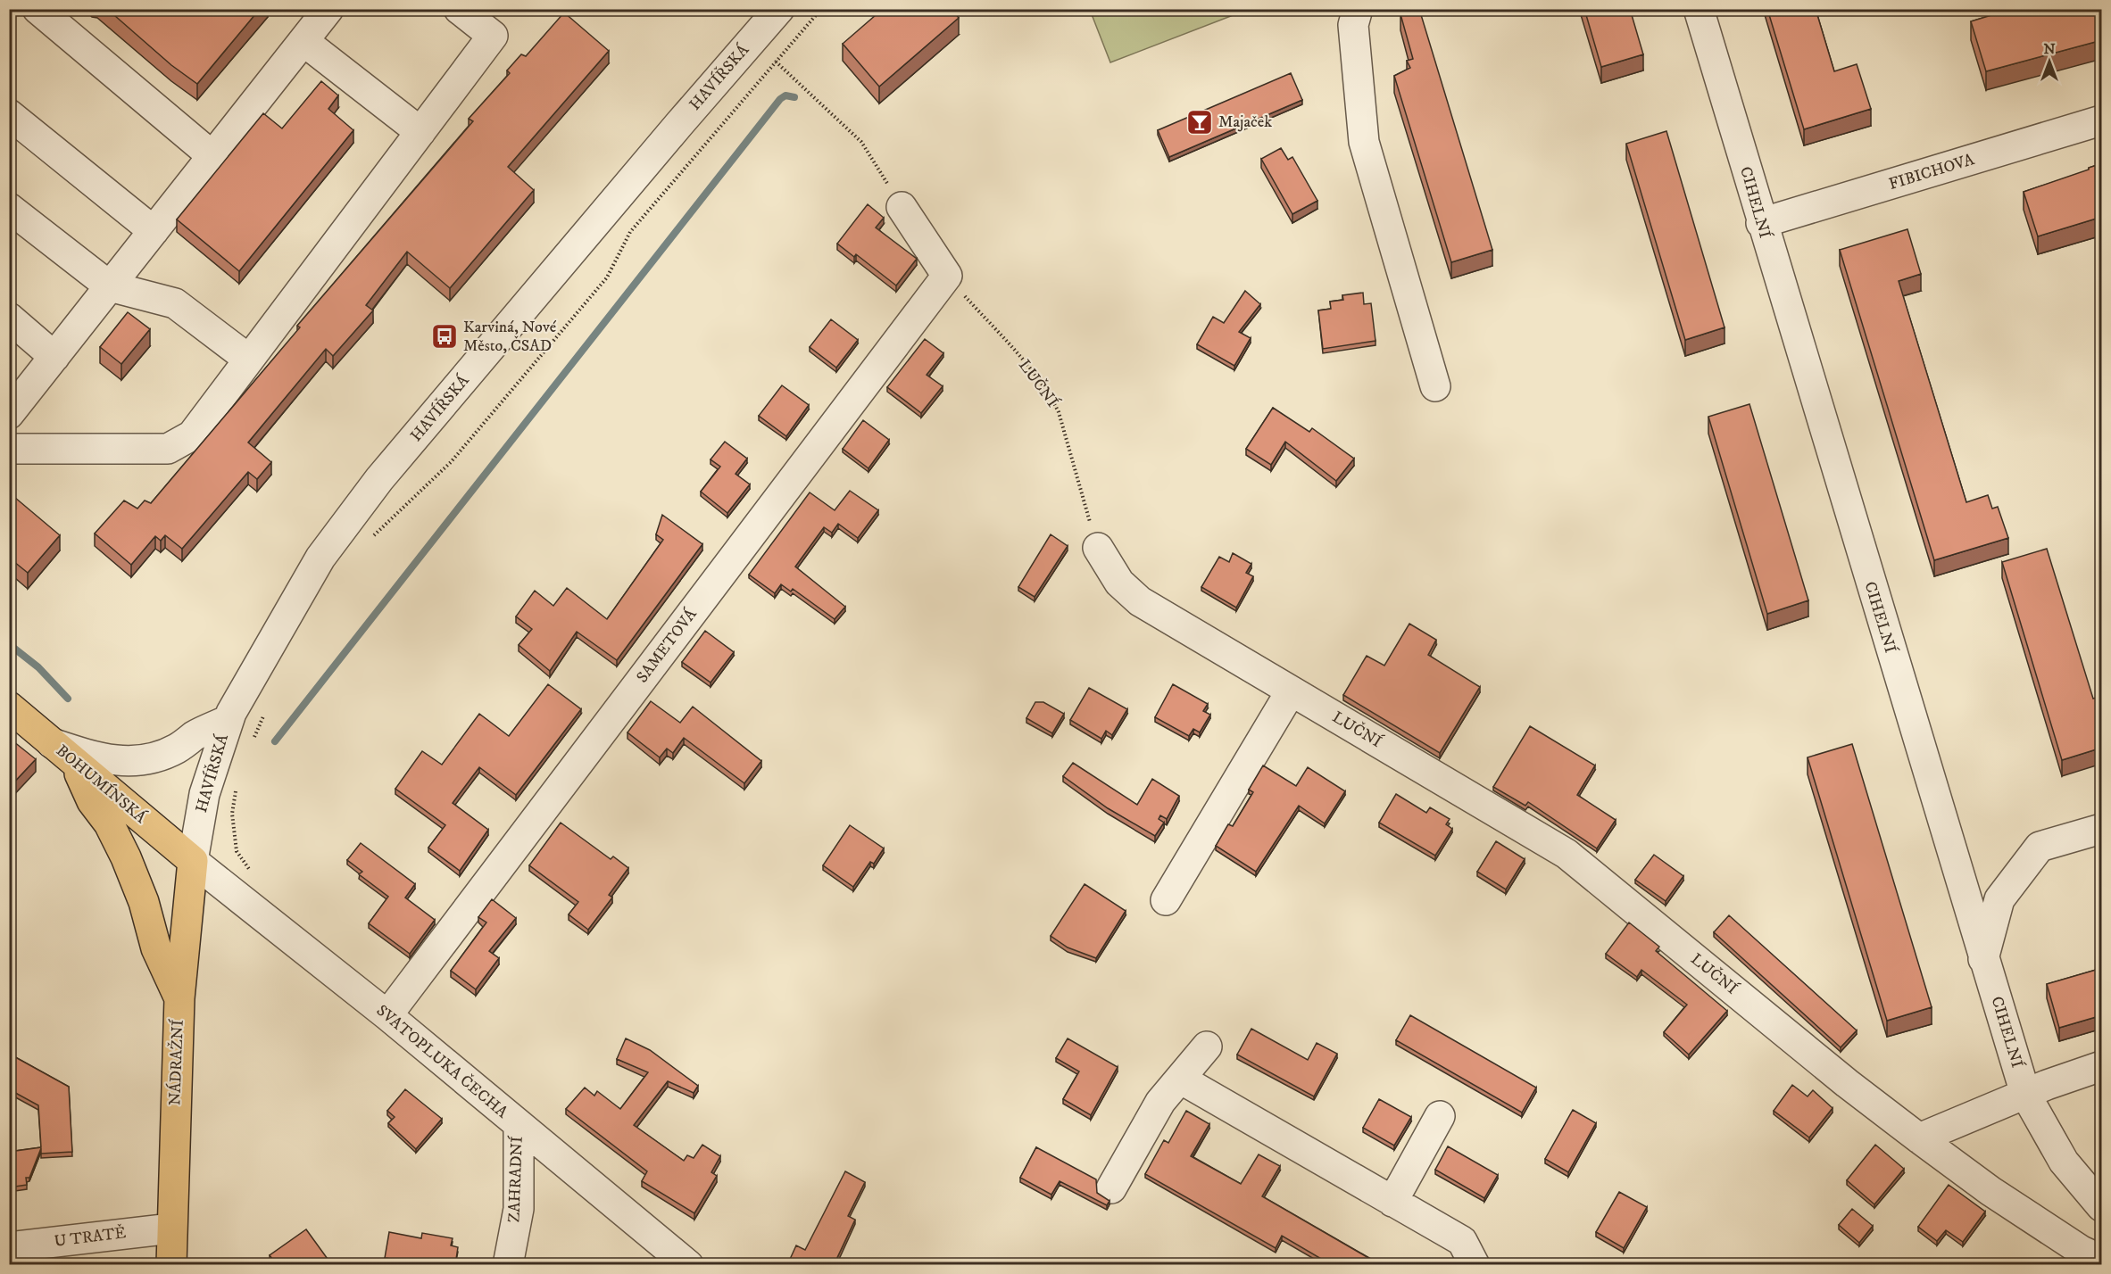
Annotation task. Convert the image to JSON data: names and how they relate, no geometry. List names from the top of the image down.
{
  "streets": {
    "main road": ["BOHUMÍNSKÁ", "NÁDRAŽNÍ"],
    "street": [
      "HAVÍŘSKÁ",
      "FIBICHOVA",
      "CIHELNÍ",
      "LUČNÍ",
      "SAMETOVÁ",
      "SVATOPLUKA ČECHA",
      "ZAHRADNÍ",
      "U TRATĚ"
    ]
  },
  "crossings": [
    ["HAVÍŘSKÁ", "BOHUMÍNSKÁ"],
    ["HAVÍŘSKÁ", "SVATOPLUKA ČECHA"],
    ["HAVÍŘSKÁ", "NÁDRAŽNÍ"],
    ["FIBICHOVA", "CIHELNÍ"],
    ["LUČNÍ", "SAMETOVÁ"],
    ["SAMETOVÁ", "SVATOPLUKA ČECHA"],
    ["BOHUMÍNSKÁ", "SVATOPLUKA ČECHA"],
    ["BOHUMÍNSKÁ", "NÁDRAŽNÍ"],
    ["SVATOPLUKA ČECHA", "NÁDRAŽNÍ"],
    ["SVATOPLUKA ČECHA", "ZAHRADNÍ"],
    ["NÁDRAŽNÍ", "U TRATĚ"]
  ],
  "places": {
    "bar": ["Majaček"],
    "bus stop": ["Karviná, Nové Město, ČSAD"]
  },
  "north": "top"
}
